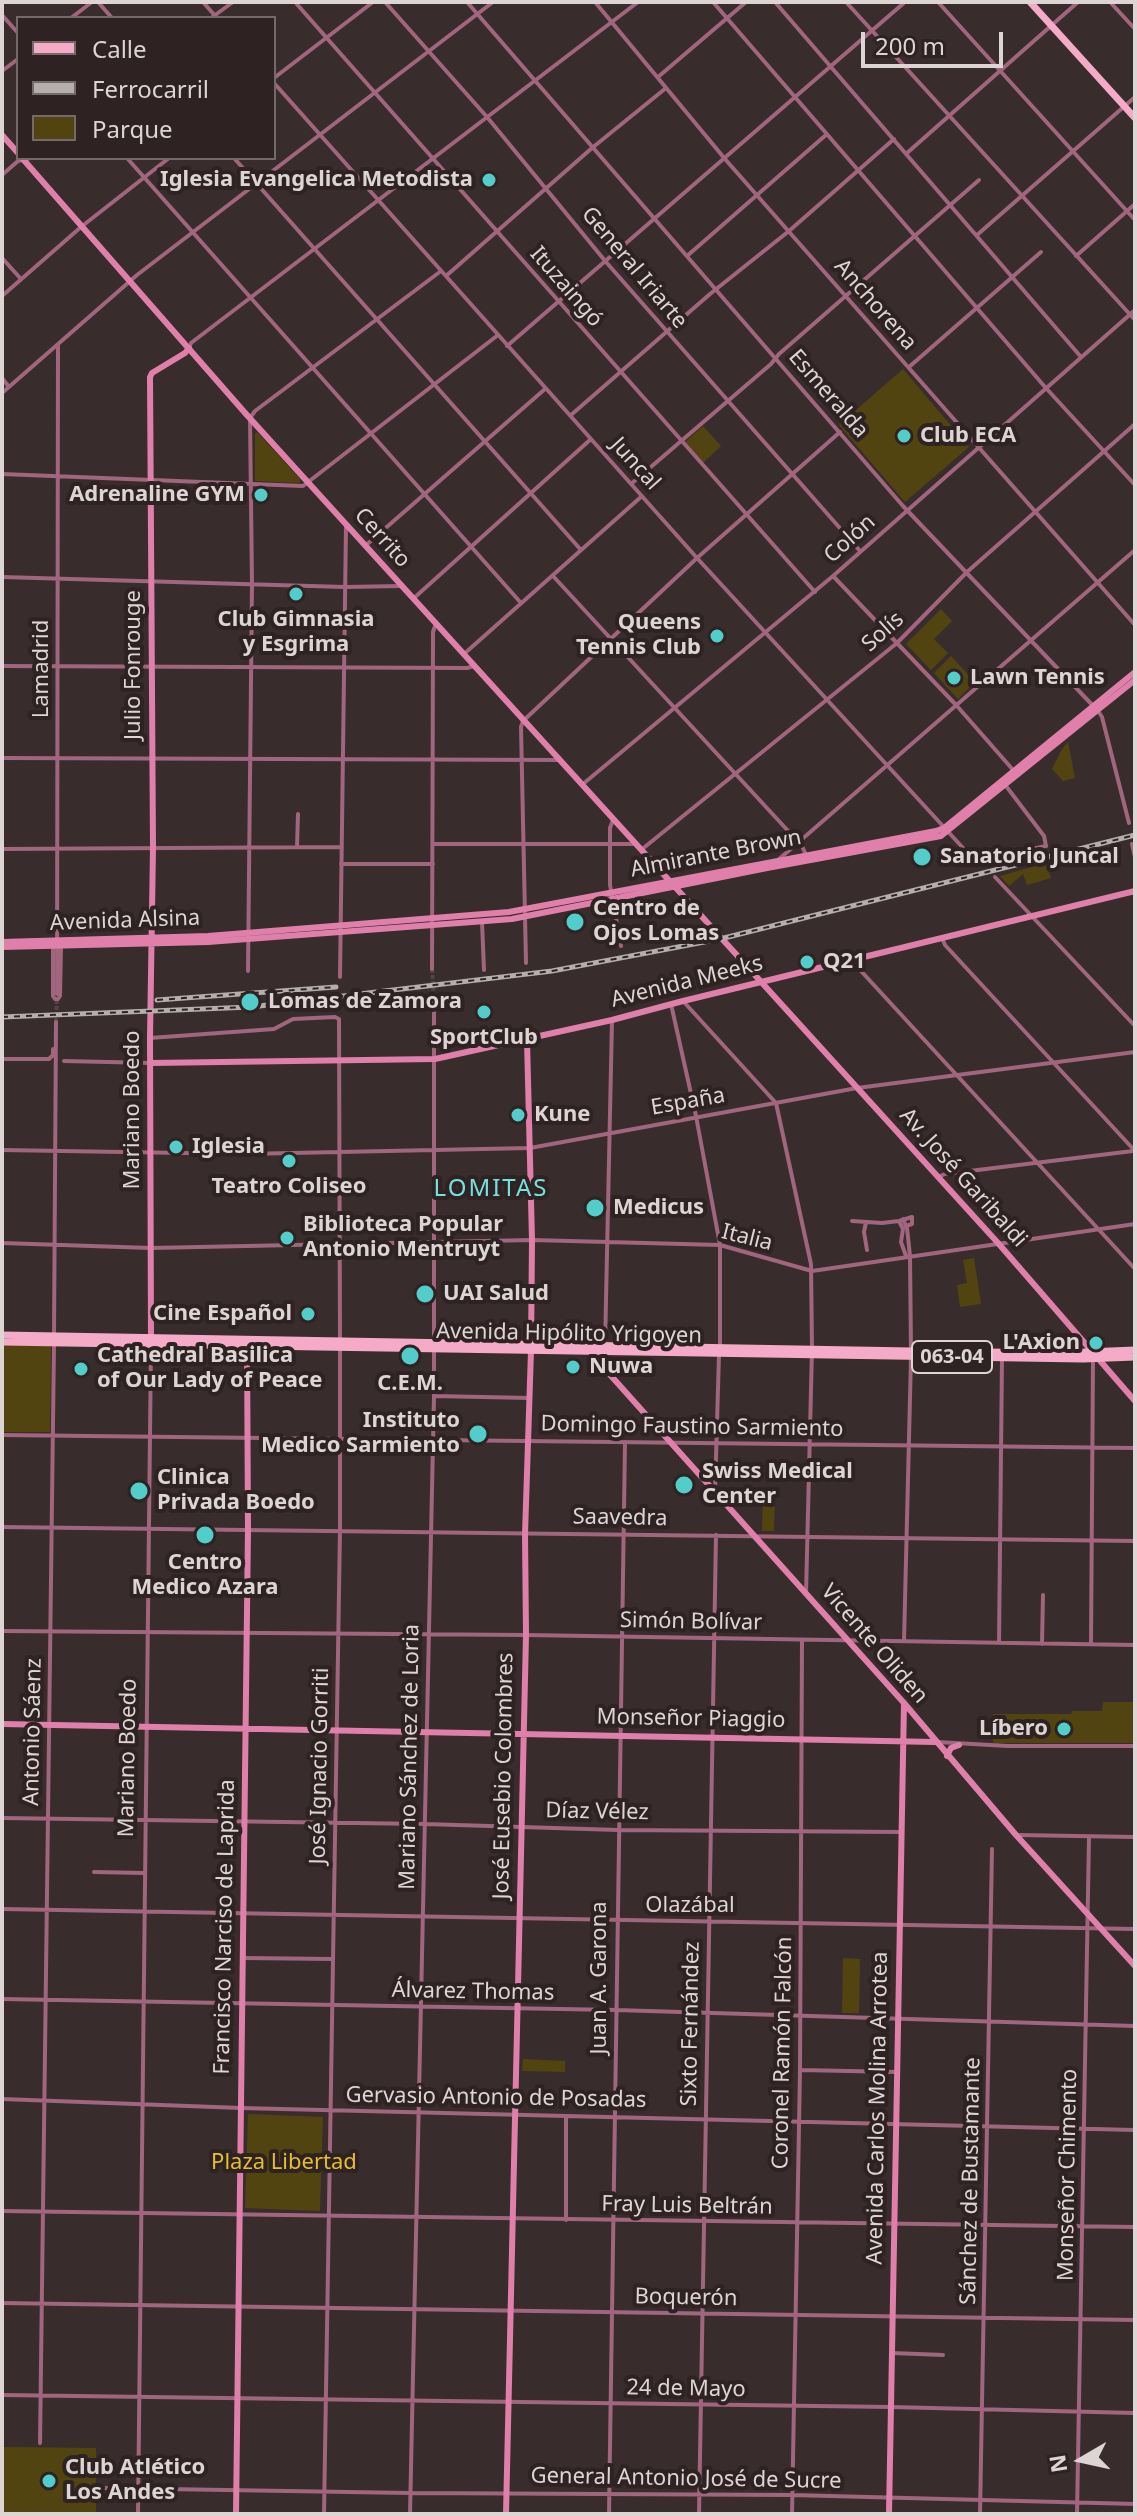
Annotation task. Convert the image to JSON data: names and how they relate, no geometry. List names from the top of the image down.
{
  "streets": {
    "main road": ["Avenida Hipólito Yrigoyen", "063-04"],
    "street": [
      "General Iriarte",
      "Ituzaingó",
      "Anchorena",
      "Esmeralda",
      "Juncal",
      "Cerrito",
      "Colón",
      "Solís",
      "Julio Fonrouge",
      "Lamadrid",
      "Almirante Brown",
      "Avenida Alsina",
      "Avenida Meeks",
      "España",
      "Mariano Boedo",
      "Av. José Garibaldi",
      "Italia",
      "Domingo Faustino Sarmiento",
      "Saavedra",
      "Simón Bolívar",
      "Vicente Oliden",
      "Monseñor Piaggio",
      "Antonio Sáenz",
      "Mariano Sánchez de Loria",
      "José Ignacio Gorriti",
      "José Eusebio Colombres",
      "Díaz Vélez",
      "Olazábal",
      "Francisco Narciso de Laprida",
      "Juan A. Garona",
      "Álvarez Thomas",
      "Sixto Fernández",
      "Coronel Ramón Falcón",
      "Gervasio Antonio de Posadas",
      "Avenida Carlos Molina Arrotea",
      "Monseñor Chimento",
      "Sánchez de Bustamante",
      "Fray Luis Beltrán",
      "Boquerón",
      "24 de Mayo",
      "General Antonio José de Sucre"
    ]
  },
  "crossings": [
    ["General Iriarte", "Colón"],
    ["Ituzaingó", "Colón"],
    ["Anchorena", "Colón"],
    ["Anchorena", "Solís"],
    ["Esmeralda", "Colón"],
    ["Esmeralda", "Solís"],
    ["Esmeralda", "Almirante Brown"],
    ["Juncal", "Colón"],
    ["Juncal", "Solís"],
    ["Juncal", "Almirante Brown"],
    ["Cerrito", "Colón"],
    ["Cerrito", "Solís"],
    ["Cerrito", "Julio Fonrouge"],
    ["Cerrito", "Almirante Brown"],
    ["Cerrito", "Avenida Meeks"],
    ["Cerrito", "Av. José Garibaldi"],
    ["Julio Fonrouge", "Avenida Alsina"],
    ["Julio Fonrouge", "Mariano Boedo"],
    ["Lamadrid", "Avenida Alsina"],
    ["Almirante Brown", "Avenida Alsina"],
    ["Avenida Meeks", "Mariano Boedo"],
    ["Avenida Meeks", "Av. José Garibaldi"],
    ["Avenida Meeks", "Mariano Sánchez de Loria"],
    ["Avenida Meeks", "José Ignacio Gorriti"],
    ["Avenida Meeks", "José Eusebio Colombres"],
    ["España", "Mariano Boedo"],
    ["España", "Av. José Garibaldi"],
    ["España", "Antonio Sáenz"],
    ["España", "Mariano Sánchez de Loria"],
    ["España", "José Ignacio Gorriti"],
    ["España", "José Eusebio Colombres"],
    ["Mariano Boedo", "Italia"],
    ["Mariano Boedo", "Avenida Hipólito Yrigoyen"],
    ["Mariano Boedo", "Domingo Faustino Sarmiento"],
    ["Mariano Boedo", "Saavedra"],
    ["Mariano Boedo", "Simón Bolívar"],
    ["Mariano Boedo", "Monseñor Piaggio"],
    ["Mariano Boedo", "José Ignacio Gorriti"],
    ["Mariano Boedo", "Díaz Vélez"],
    ["Mariano Boedo", "Olazábal"],
    ["Mariano Boedo", "Álvarez Thomas"],
    ["Mariano Boedo", "Gervasio Antonio de Posadas"],
    ["Mariano Boedo", "Fray Luis Beltrán"],
    ["Mariano Boedo", "Boquerón"],
    ["Mariano Boedo", "24 de Mayo"],
    ["Mariano Boedo", "General Antonio José de Sucre"],
    ["Av. José Garibaldi", "Italia"],
    ["Av. José Garibaldi", "Avenida Hipólito Yrigoyen"],
    ["Italia", "Antonio Sáenz"],
    ["Italia", "Mariano Sánchez de Loria"],
    ["Italia", "José Ignacio Gorriti"],
    ["Italia", "José Eusebio Colombres"],
    ["Avenida Hipólito Yrigoyen", "Vicente Oliden"],
    ["Avenida Hipólito Yrigoyen", "Antonio Sáenz"],
    ["Avenida Hipólito Yrigoyen", "Mariano Sánchez de Loria"],
    ["Avenida Hipólito Yrigoyen", "José Ignacio Gorriti"],
    ["Avenida Hipólito Yrigoyen", "José Eusebio Colombres"],
    ["Avenida Hipólito Yrigoyen", "Francisco Narciso de Laprida"],
    ["Domingo Faustino Sarmiento", "Vicente Oliden"],
    ["Domingo Faustino Sarmiento", "Antonio Sáenz"],
    ["Domingo Faustino Sarmiento", "Mariano Sánchez de Loria"],
    ["Domingo Faustino Sarmiento", "José Ignacio Gorriti"],
    ["Domingo Faustino Sarmiento", "José Eusebio Colombres"],
    ["Domingo Faustino Sarmiento", "Francisco Narciso de Laprida"],
    ["Domingo Faustino Sarmiento", "Juan A. Garona"],
    ["Saavedra", "Vicente Oliden"],
    ["Saavedra", "Antonio Sáenz"],
    ["Saavedra", "Mariano Sánchez de Loria"],
    ["Saavedra", "José Ignacio Gorriti"],
    ["Saavedra", "José Eusebio Colombres"],
    ["Saavedra", "Francisco Narciso de Laprida"],
    ["Saavedra", "Juan A. Garona"],
    ["Saavedra", "Sixto Fernández"],
    ["Simón Bolívar", "Vicente Oliden"],
    ["Simón Bolívar", "Antonio Sáenz"],
    ["Simón Bolívar", "Mariano Sánchez de Loria"],
    ["Simón Bolívar", "José Ignacio Gorriti"],
    ["Simón Bolívar", "José Eusebio Colombres"],
    ["Simón Bolívar", "Francisco Narciso de Laprida"],
    ["Simón Bolívar", "Juan A. Garona"],
    ["Simón Bolívar", "Sixto Fernández"],
    ["Simón Bolívar", "Coronel Ramón Falcón"],
    ["Vicente Oliden", "Monseñor Piaggio"],
    ["Vicente Oliden", "Olazábal"],
    ["Vicente Oliden", "Avenida Carlos Molina Arrotea"],
    ["Vicente Oliden", "Monseñor Chimento"],
    ["Monseñor Piaggio", "Antonio Sáenz"],
    ["Monseñor Piaggio", "Mariano Sánchez de Loria"],
    ["Monseñor Piaggio", "José Ignacio Gorriti"],
    ["Monseñor Piaggio", "José Eusebio Colombres"],
    ["Monseñor Piaggio", "Francisco Narciso de Laprida"],
    ["Monseñor Piaggio", "Juan A. Garona"],
    ["Monseñor Piaggio", "Sixto Fernández"],
    ["Monseñor Piaggio", "Coronel Ramón Falcón"],
    ["Monseñor Piaggio", "Avenida Carlos Molina Arrotea"],
    ["Antonio Sáenz", "Díaz Vélez"],
    ["Antonio Sáenz", "Olazábal"],
    ["Antonio Sáenz", "Álvarez Thomas"],
    ["Antonio Sáenz", "Gervasio Antonio de Posadas"],
    ["Antonio Sáenz", "Fray Luis Beltrán"],
    ["Antonio Sáenz", "Boquerón"],
    ["Antonio Sáenz", "24 de Mayo"],
    ["Mariano Sánchez de Loria", "Díaz Vélez"],
    ["Mariano Sánchez de Loria", "Olazábal"],
    ["Mariano Sánchez de Loria", "Álvarez Thomas"],
    ["Mariano Sánchez de Loria", "Gervasio Antonio de Posadas"],
    ["Mariano Sánchez de Loria", "Fray Luis Beltrán"],
    ["Mariano Sánchez de Loria", "Boquerón"],
    ["Mariano Sánchez de Loria", "24 de Mayo"],
    ["Mariano Sánchez de Loria", "General Antonio José de Sucre"],
    ["José Ignacio Gorriti", "Díaz Vélez"],
    ["José Ignacio Gorriti", "Olazábal"],
    ["José Ignacio Gorriti", "Álvarez Thomas"],
    ["José Ignacio Gorriti", "Gervasio Antonio de Posadas"],
    ["José Ignacio Gorriti", "Fray Luis Beltrán"],
    ["José Ignacio Gorriti", "Boquerón"],
    ["José Ignacio Gorriti", "24 de Mayo"],
    ["José Ignacio Gorriti", "General Antonio José de Sucre"],
    ["José Eusebio Colombres", "Díaz Vélez"],
    ["José Eusebio Colombres", "Olazábal"],
    ["José Eusebio Colombres", "Álvarez Thomas"],
    ["José Eusebio Colombres", "Gervasio Antonio de Posadas"],
    ["José Eusebio Colombres", "Fray Luis Beltrán"],
    ["José Eusebio Colombres", "Boquerón"],
    ["José Eusebio Colombres", "24 de Mayo"],
    ["José Eusebio Colombres", "General Antonio José de Sucre"],
    ["Díaz Vélez", "Francisco Narciso de Laprida"],
    ["Díaz Vélez", "Juan A. Garona"],
    ["Díaz Vélez", "Sixto Fernández"],
    ["Díaz Vélez", "Coronel Ramón Falcón"],
    ["Díaz Vélez", "Avenida Carlos Molina Arrotea"],
    ["Olazábal", "Francisco Narciso de Laprida"],
    ["Olazábal", "Juan A. Garona"],
    ["Olazábal", "Sixto Fernández"],
    ["Olazábal", "Coronel Ramón Falcón"],
    ["Olazábal", "Avenida Carlos Molina Arrotea"],
    ["Olazábal", "Monseñor Chimento"],
    ["Olazábal", "Sánchez de Bustamante"],
    ["Francisco Narciso de Laprida", "Álvarez Thomas"],
    ["Francisco Narciso de Laprida", "Gervasio Antonio de Posadas"],
    ["Francisco Narciso de Laprida", "Fray Luis Beltrán"],
    ["Francisco Narciso de Laprida", "Boquerón"],
    ["Francisco Narciso de Laprida", "24 de Mayo"],
    ["Francisco Narciso de Laprida", "General Antonio José de Sucre"],
    ["Juan A. Garona", "Álvarez Thomas"],
    ["Juan A. Garona", "Gervasio Antonio de Posadas"],
    ["Juan A. Garona", "Fray Luis Beltrán"],
    ["Juan A. Garona", "Boquerón"],
    ["Juan A. Garona", "24 de Mayo"],
    ["Juan A. Garona", "General Antonio José de Sucre"],
    ["Álvarez Thomas", "Sixto Fernández"],
    ["Álvarez Thomas", "Coronel Ramón Falcón"],
    ["Álvarez Thomas", "Avenida Carlos Molina Arrotea"],
    ["Álvarez Thomas", "Monseñor Chimento"],
    ["Álvarez Thomas", "Sánchez de Bustamante"],
    ["Sixto Fernández", "Gervasio Antonio de Posadas"],
    ["Sixto Fernández", "Fray Luis Beltrán"],
    ["Sixto Fernández", "Boquerón"],
    ["Sixto Fernández", "24 de Mayo"],
    ["Sixto Fernández", "General Antonio José de Sucre"],
    ["Coronel Ramón Falcón", "Gervasio Antonio de Posadas"],
    ["Coronel Ramón Falcón", "Fray Luis Beltrán"],
    ["Coronel Ramón Falcón", "Boquerón"],
    ["Coronel Ramón Falcón", "24 de Mayo"],
    ["Coronel Ramón Falcón", "General Antonio José de Sucre"],
    ["Gervasio Antonio de Posadas", "Avenida Carlos Molina Arrotea"],
    ["Gervasio Antonio de Posadas", "Monseñor Chimento"],
    ["Gervasio Antonio de Posadas", "Sánchez de Bustamante"],
    ["Avenida Carlos Molina Arrotea", "Fray Luis Beltrán"],
    ["Avenida Carlos Molina Arrotea", "Boquerón"],
    ["Avenida Carlos Molina Arrotea", "24 de Mayo"],
    ["Avenida Carlos Molina Arrotea", "General Antonio José de Sucre"],
    ["Monseñor Chimento", "Fray Luis Beltrán"],
    ["Monseñor Chimento", "Boquerón"],
    ["Monseñor Chimento", "24 de Mayo"],
    ["Monseñor Chimento", "General Antonio José de Sucre"],
    ["Sánchez de Bustamante", "Fray Luis Beltrán"],
    ["Sánchez de Bustamante", "Boquerón"],
    ["Sánchez de Bustamante", "24 de Mayo"],
    ["Sánchez de Bustamante", "General Antonio José de Sucre"]
  ],
  "districts": ["LOMITAS"],
  "parks": ["Plaza Libertad"],
  "places": [
    "Iglesia Evangelica Metodista",
    "Club ECA",
    "Adrenaline GYM",
    "Club Gimnasia y Esgrima",
    "Queens Tennis Club",
    "Lawn Tennis",
    "Sanatorio Juncal",
    "Centro de Ojos Lomas",
    "Q21",
    "Lomas de Zamora",
    "SportClub",
    "Kune",
    "Iglesia",
    "Teatro Coliseo",
    "Medicus",
    "Biblioteca Popular Antonio Mentruyt",
    "UAI Salud",
    "Cine Español",
    "L'Axion",
    "C.E.M.",
    "Nuwa",
    "Cathedral Basilica of Our Lady of Peace",
    "Instituto Medico Sarmiento",
    "Swiss Medical Center",
    "Clinica Privada Boedo",
    "Centro Medico Azara",
    "Líbero",
    "Club Atlético Los Andes"
  ],
  "legend": ["Calle", "Ferrocarril", "Parque"],
  "scale_bar": "200 m",
  "north": "left"
}
